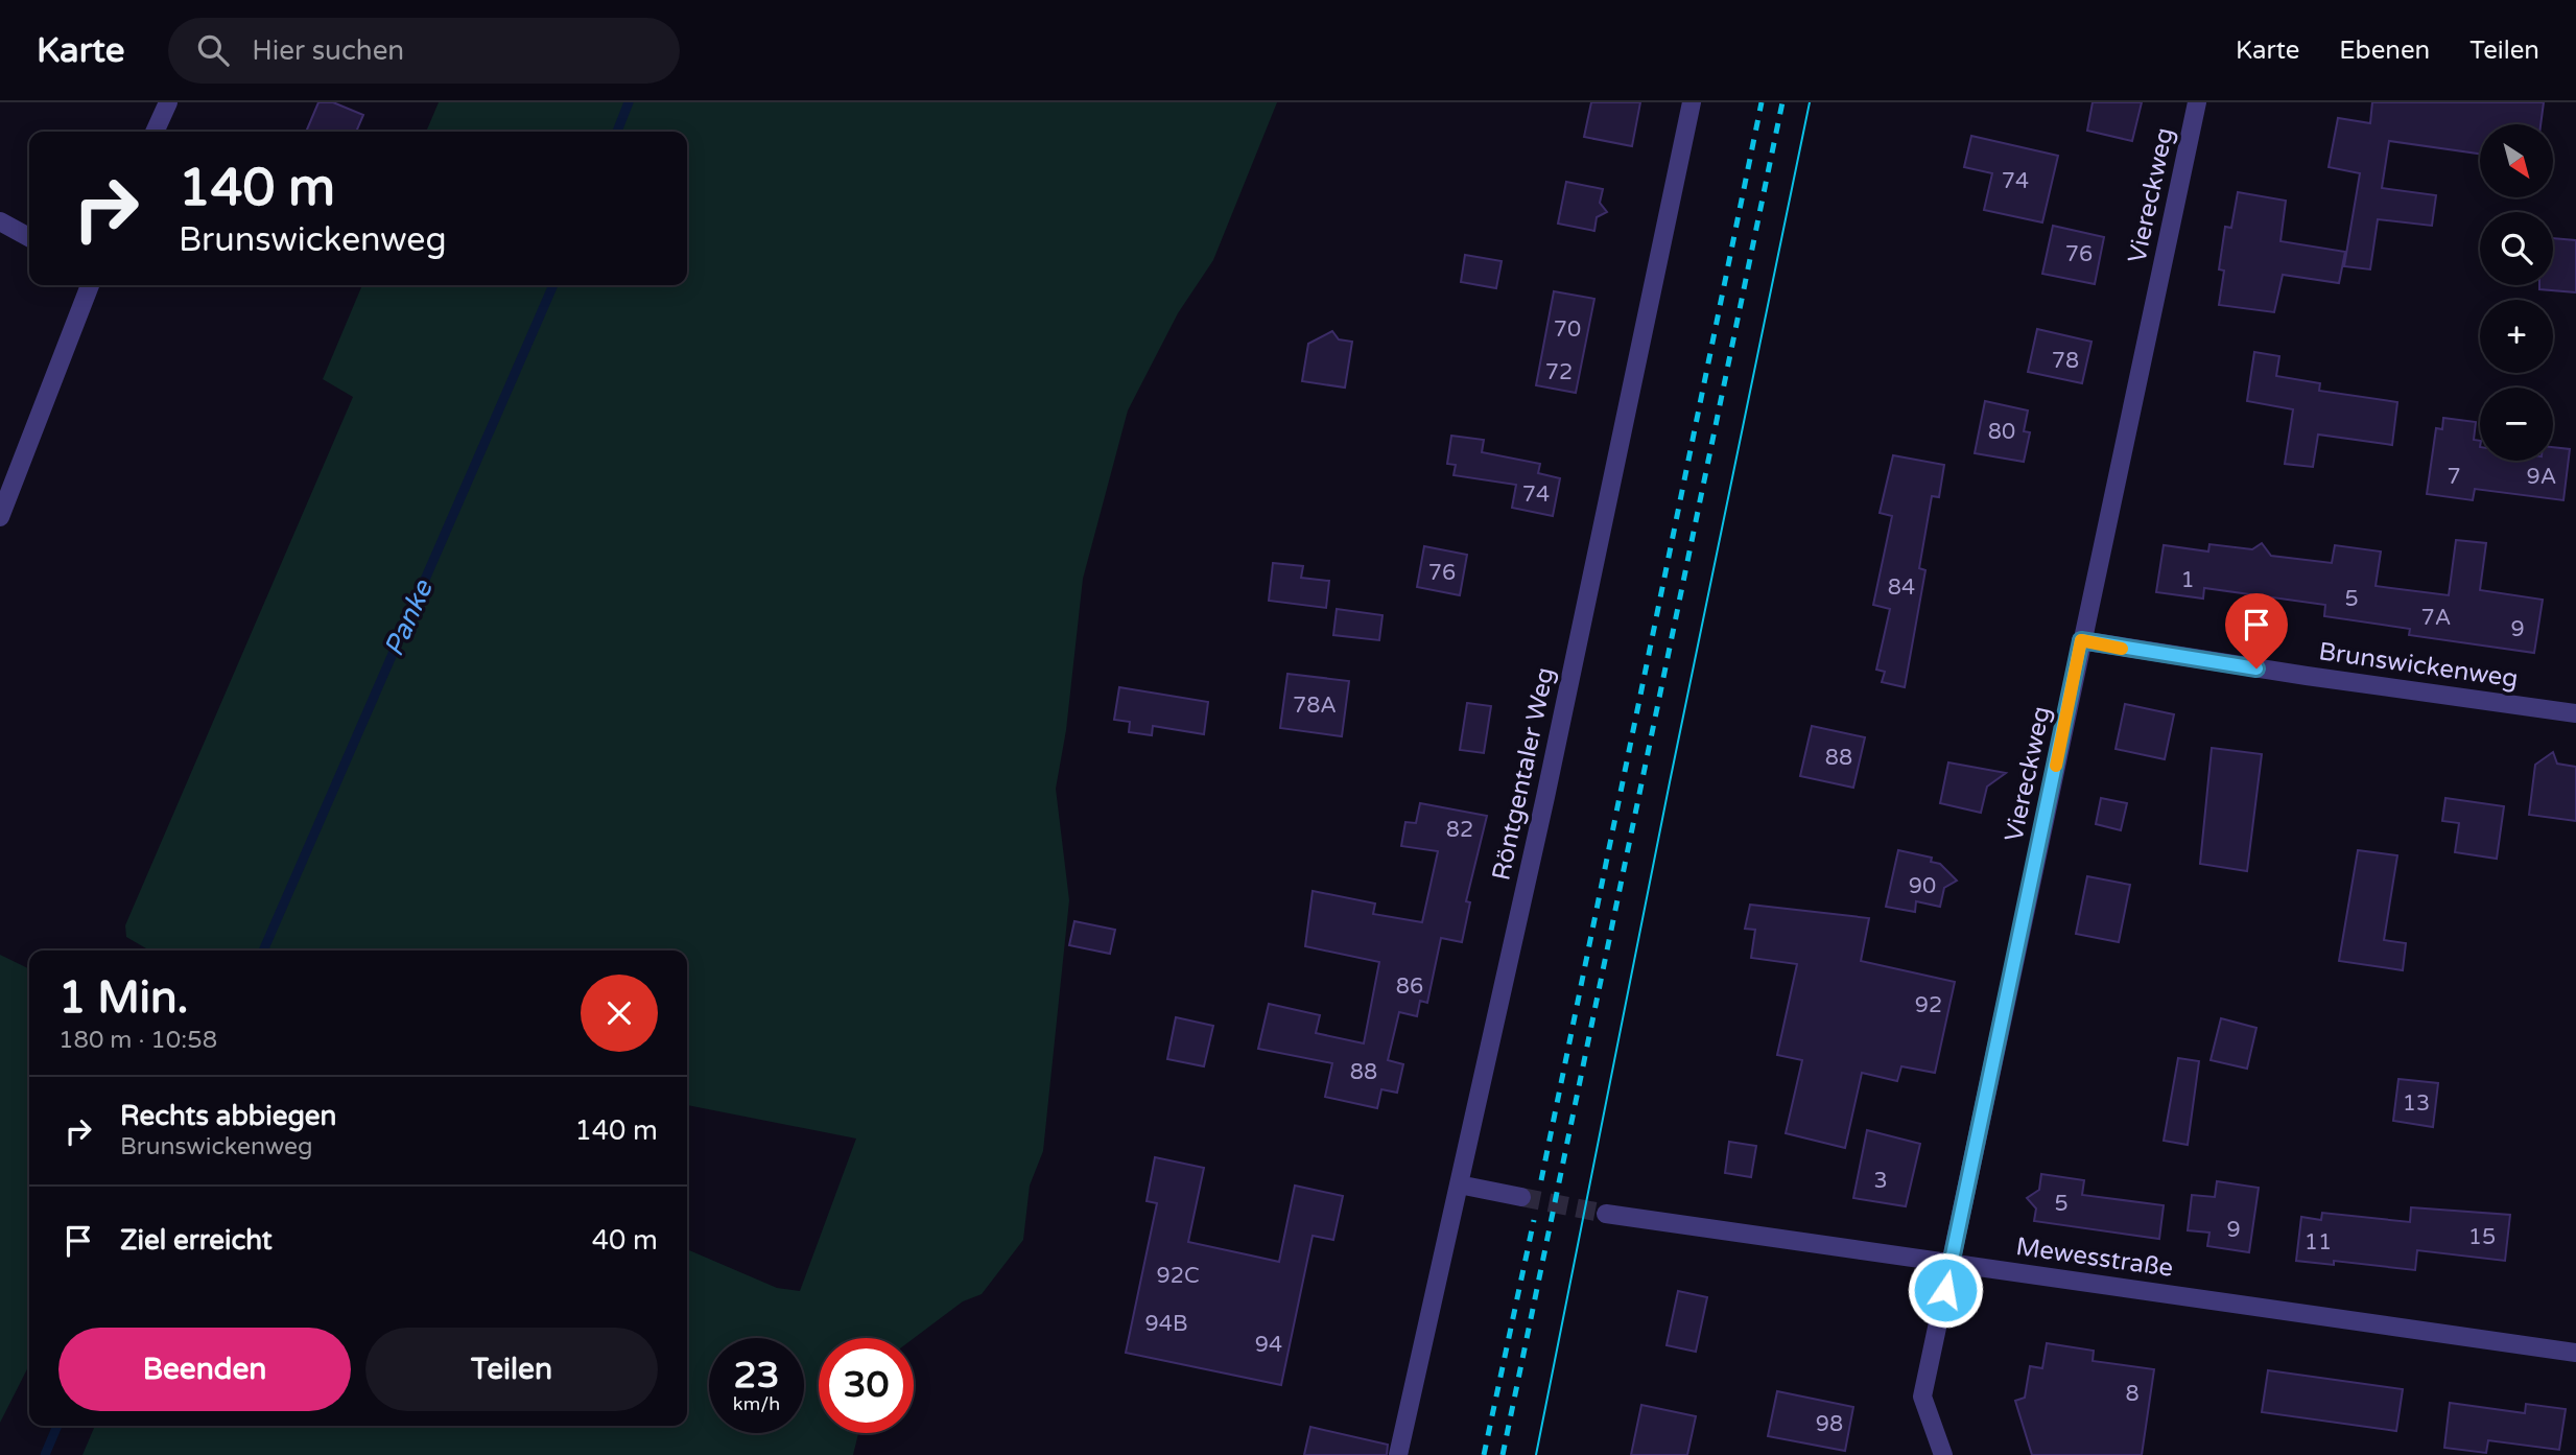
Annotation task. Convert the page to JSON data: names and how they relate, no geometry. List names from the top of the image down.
{
  "streets": {
    "street": [
      "Viereckweg",
      "Brunswickenweg",
      "Röntgentaler Weg",
      "Mewesstraße"
    ]
  },
  "crossings": [
    ["Viereckweg", "Brunswickenweg"],
    ["Viereckweg", "Mewesstraße"]
  ],
  "water": ["Panke"],
  "house_numbers": [
    "74",
    "76",
    "70",
    "78",
    "72",
    "80",
    "7",
    "9A",
    "74",
    "76",
    "1",
    "84",
    "5",
    "7A",
    "9",
    "78A",
    "88",
    "82",
    "90",
    "86",
    "92",
    "88",
    "13",
    "3",
    "5",
    "9",
    "15",
    "11",
    "92C",
    "94B",
    "94",
    "8",
    "98"
  ],
  "north": "bottom right",
  "page": {
    "header": "Karte",
    "search": "Hier suchen",
    "nav": ["Karte", "Ebenen", "Teilen"],
    "map_buttons": ["+", "−"],
    "turn": ["140 m", "Brunswickenweg"],
    "heading": ["1 Min.", "180 m · 10:58"],
    "list": [
      {
        "name": "Rechts abbiegen",
        "note": "Brunswickenweg",
        "value": "140 m"
      },
      {
        "name": "Ziel erreicht",
        "value": "40 m"
      }
    ],
    "buttons": ["Beenden", "Teilen"],
    "speed": "23 km/h",
    "limit": "30"
  }
}
